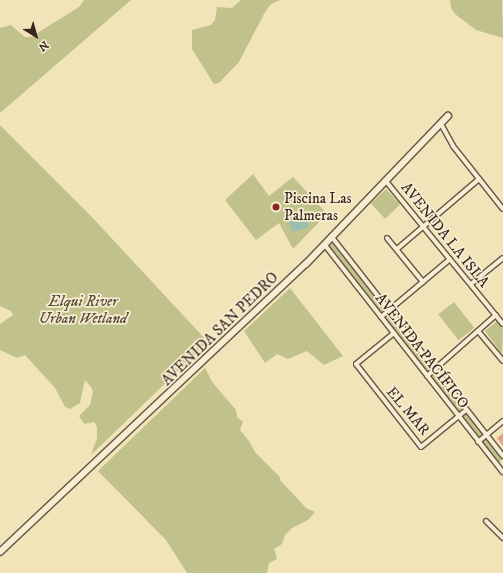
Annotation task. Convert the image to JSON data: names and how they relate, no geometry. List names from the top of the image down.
{
  "streets": {
    "street": [
      "AVENIDA LA ISLA",
      "AVENIDA SAN PEDRO",
      "AVENIDA PACÍFICO",
      "EL MAR"
    ]
  },
  "crossings": [
    ["AVENIDA LA ISLA", "AVENIDA SAN PEDRO"],
    ["AVENIDA SAN PEDRO", "AVENIDA PACÍFICO"],
    ["AVENIDA PACÍFICO", "EL MAR"]
  ],
  "parks": ["Elqui River Urban Wetland"],
  "places": ["Piscina Las Palmeras"],
  "north": "bottom right"
}
